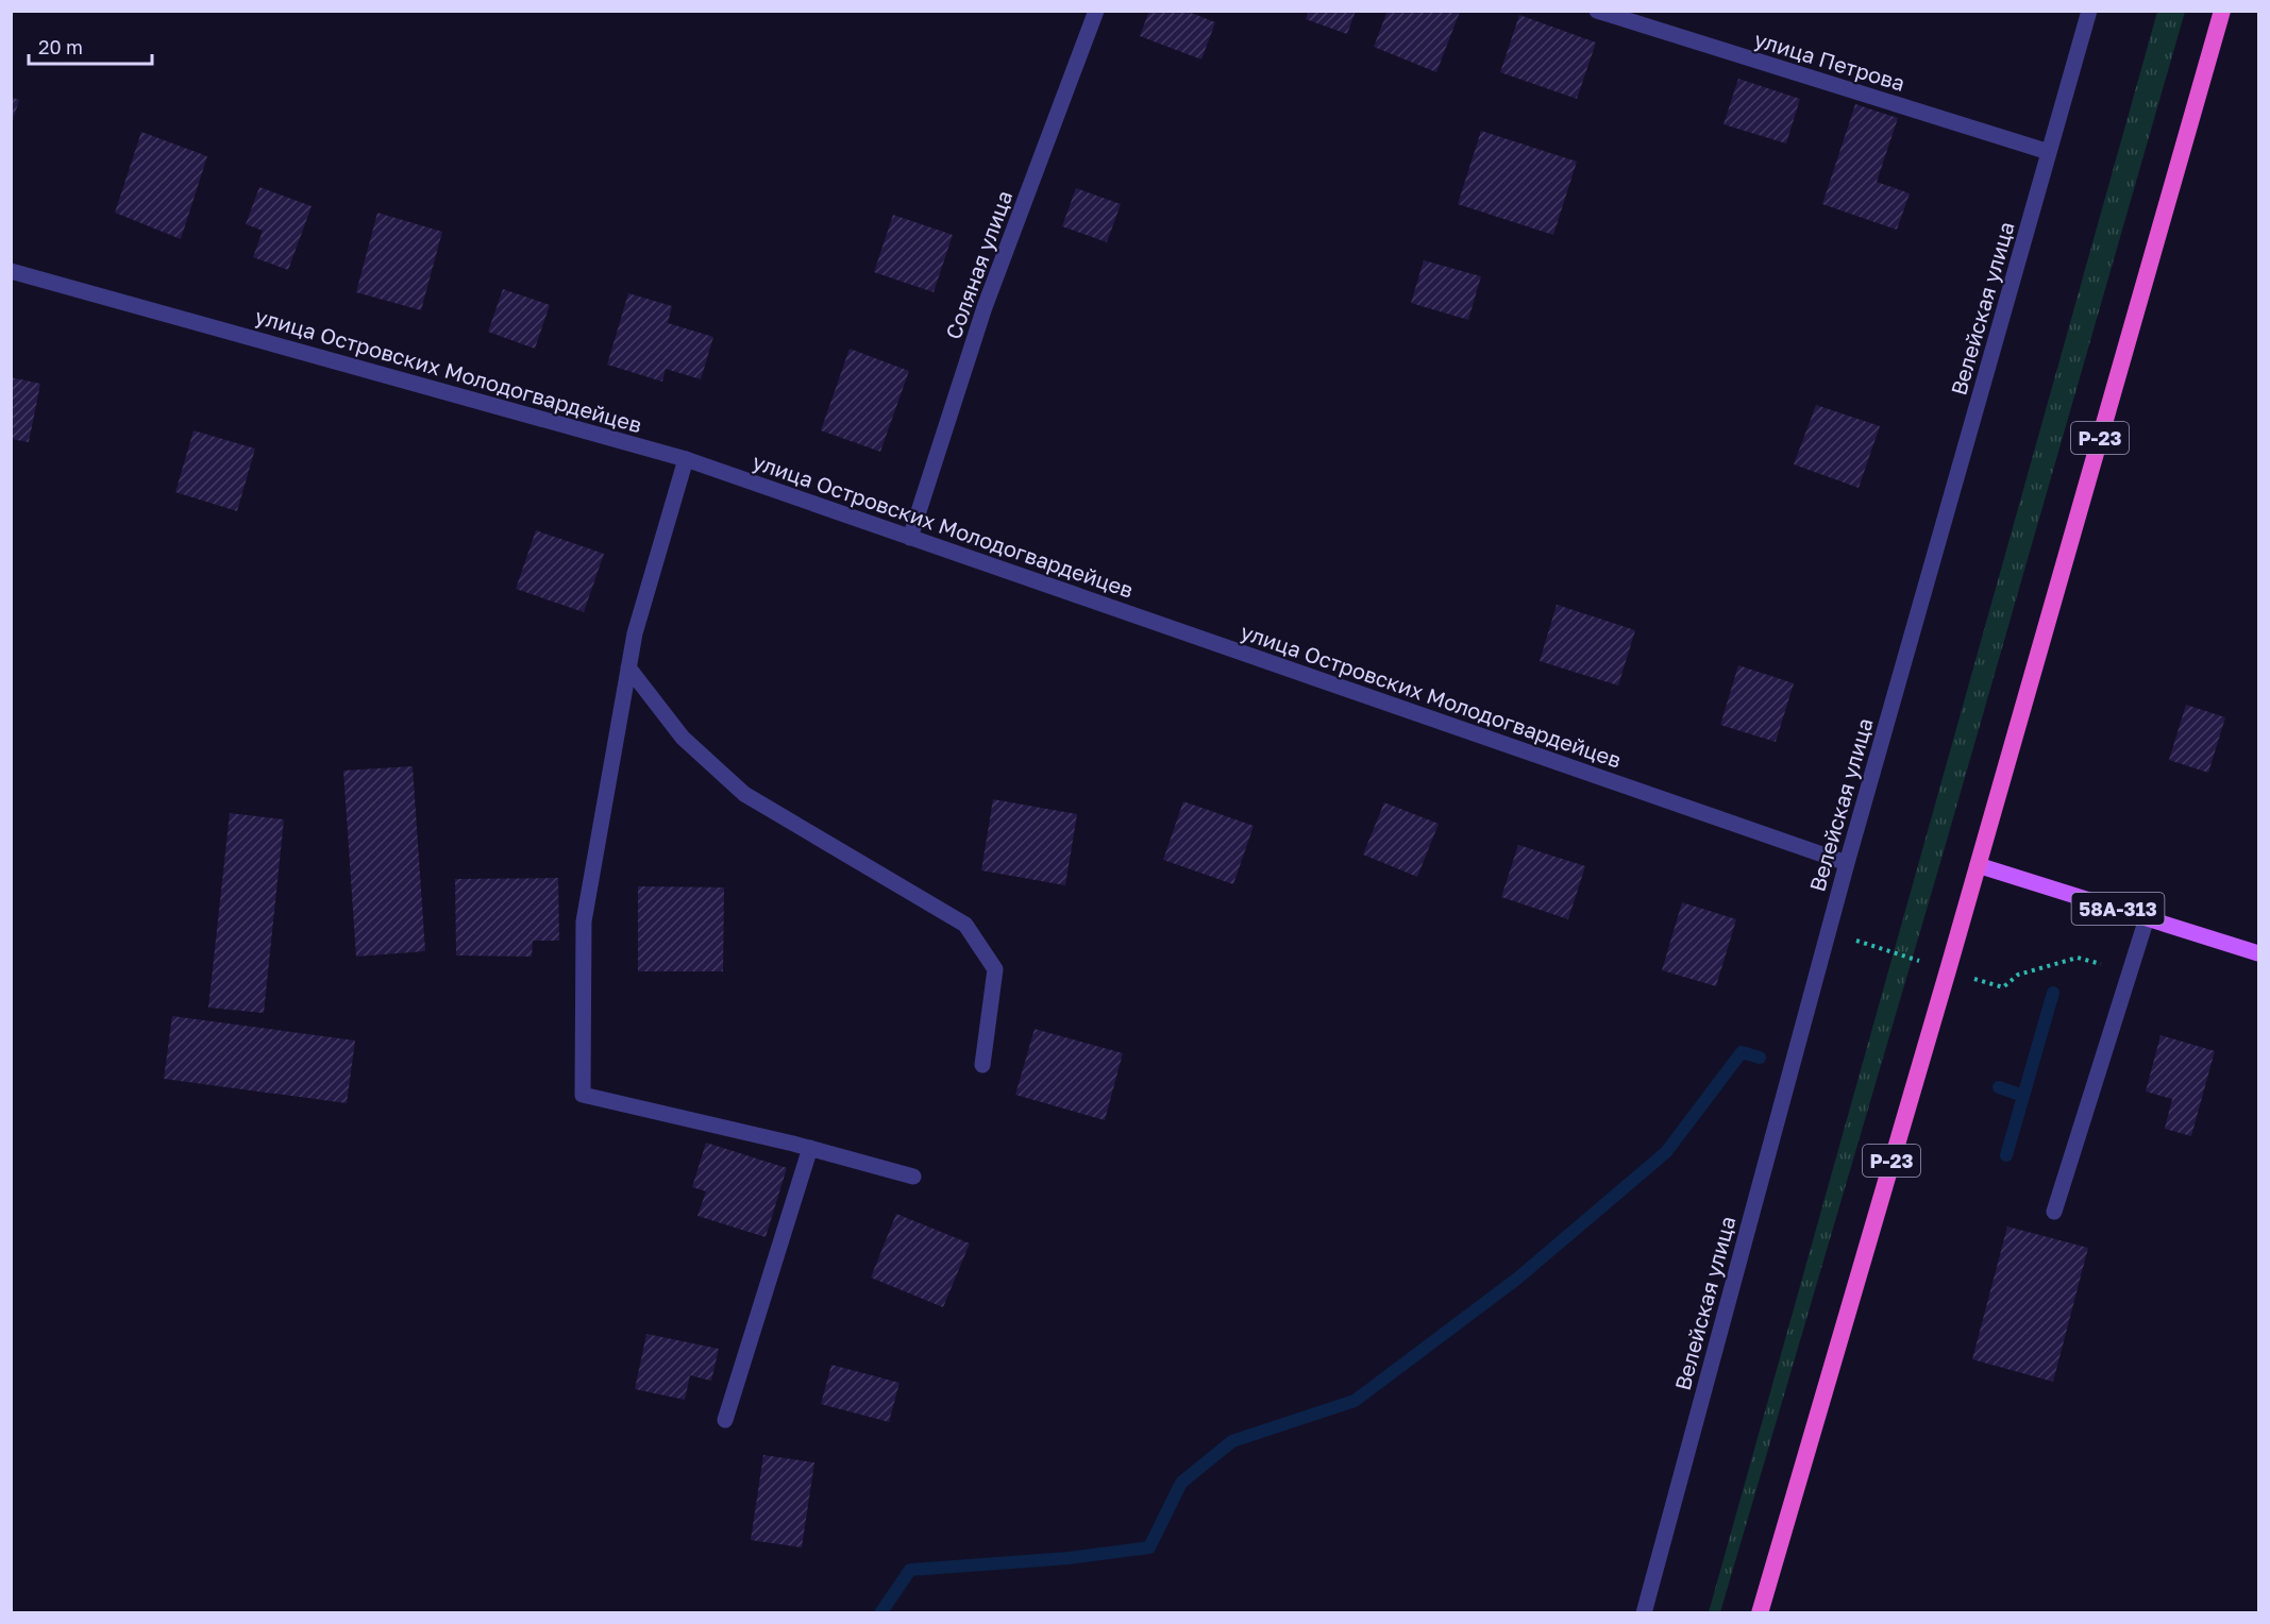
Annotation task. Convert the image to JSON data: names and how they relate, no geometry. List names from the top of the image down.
{
  "streets": {
    "highway": ["Р-23"],
    "main road": ["58А-313"],
    "street": [
      "улица Петрова",
      "Соляная улица",
      "Велейская улица",
      "улица Островских Молодогвардейцев"
    ]
  },
  "crossings": [
    ["улица Петрова", "Велейская улица"],
    ["Соляная улица", "улица Островских Молодогвардейцев"],
    ["Велейская улица", "улица Островских Молодогвардейцев"],
    ["Р-23", "58А-313"]
  ],
  "scale_bar": "20 m"
}
